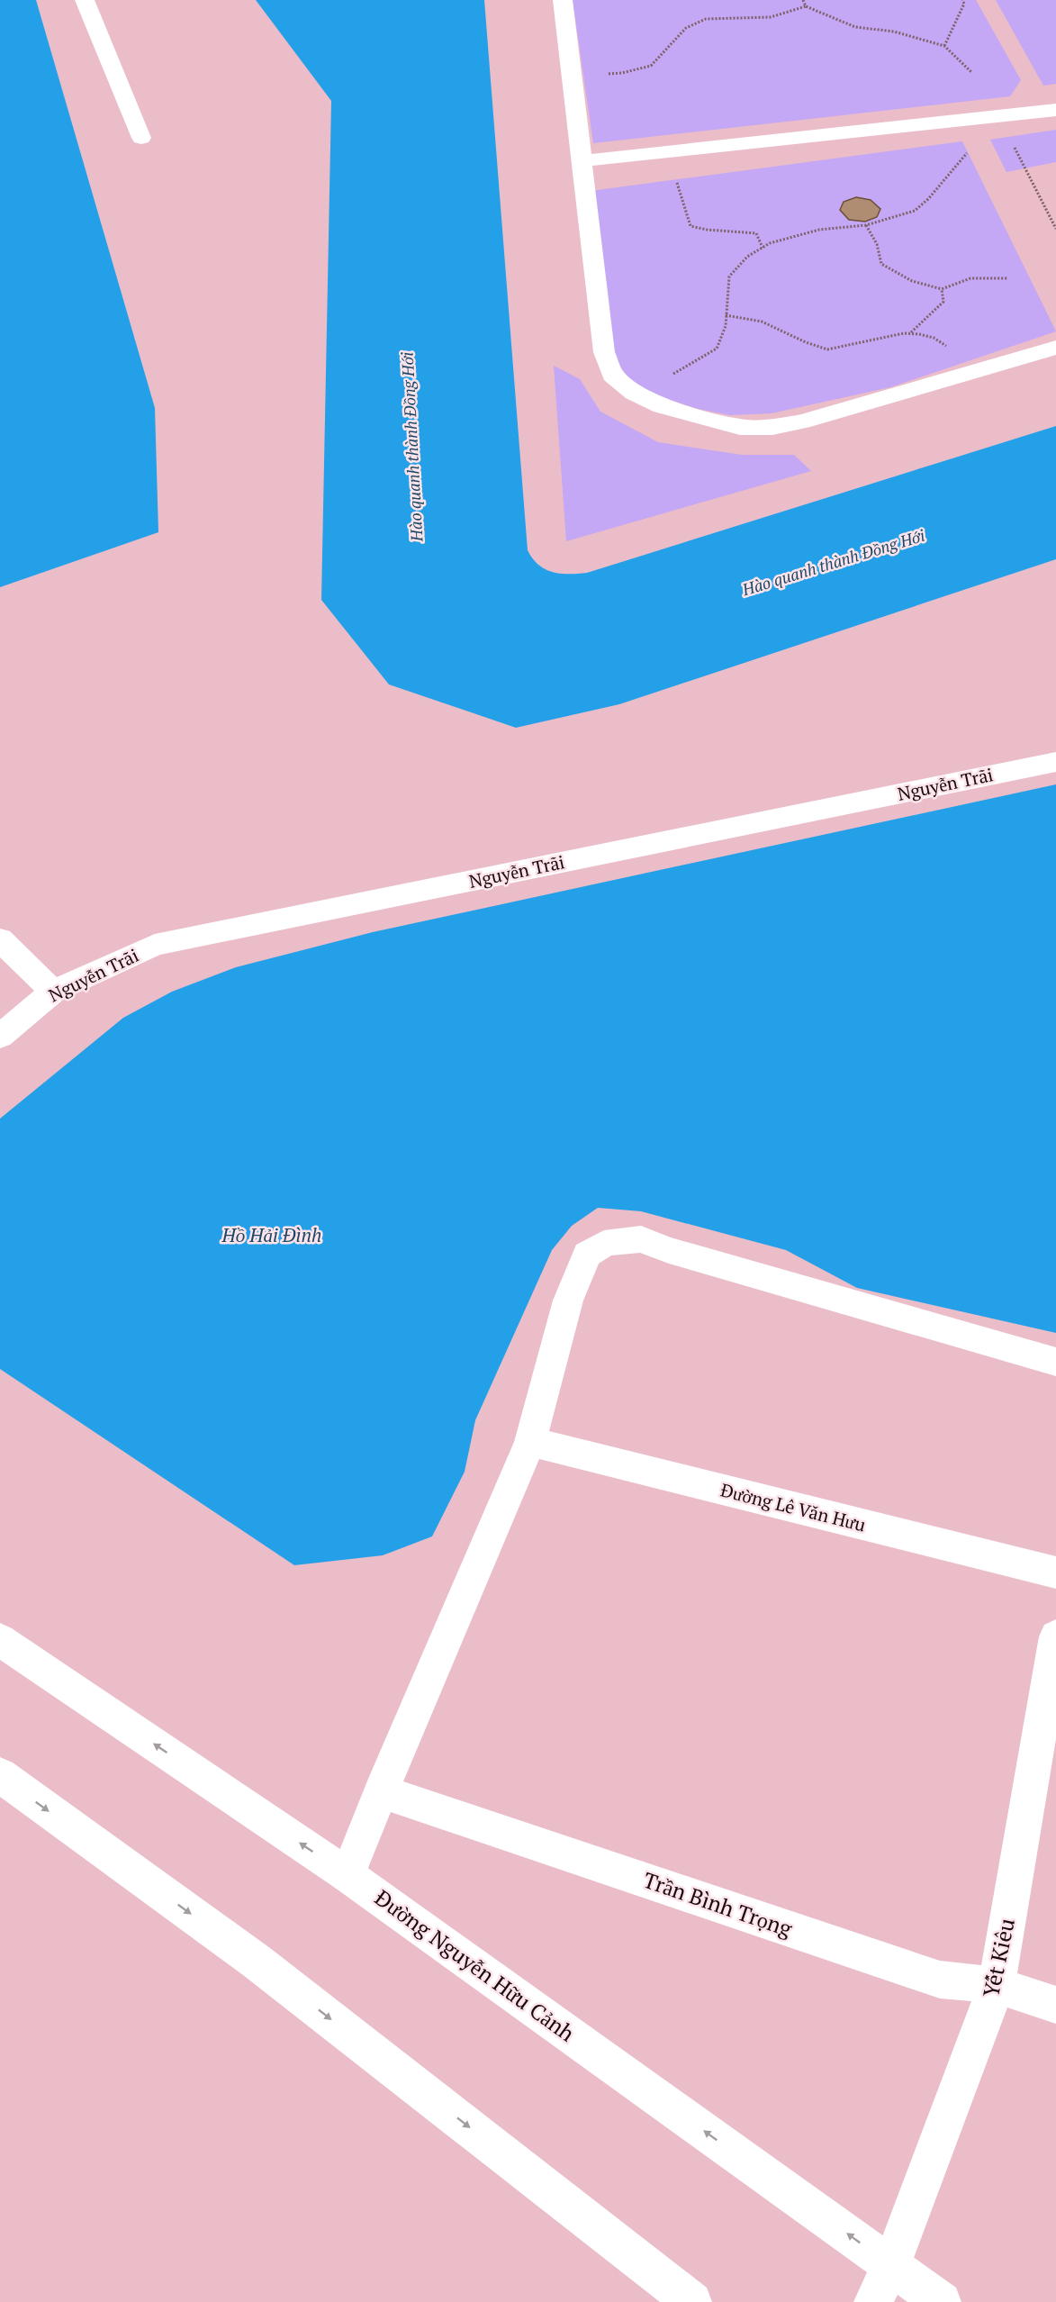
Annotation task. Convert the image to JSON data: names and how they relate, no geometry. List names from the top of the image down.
{
  "streets": {
    "street": [
      "Nguyễn Trãi",
      "Đường Lê Văn Hưu",
      "Trần Bình Trọng",
      "Yết Kiêu",
      "Đường Nguyễn Hữu Cảnh"
    ]
  },
  "crossings": [
    ["Trần Bình Trọng", "Yết Kiêu"],
    ["Yết Kiêu", "Đường Nguyễn Hữu Cảnh"]
  ],
  "water": ["Hào quanh thành Đồng Hới", "Hồ Hải Đình"]
}
